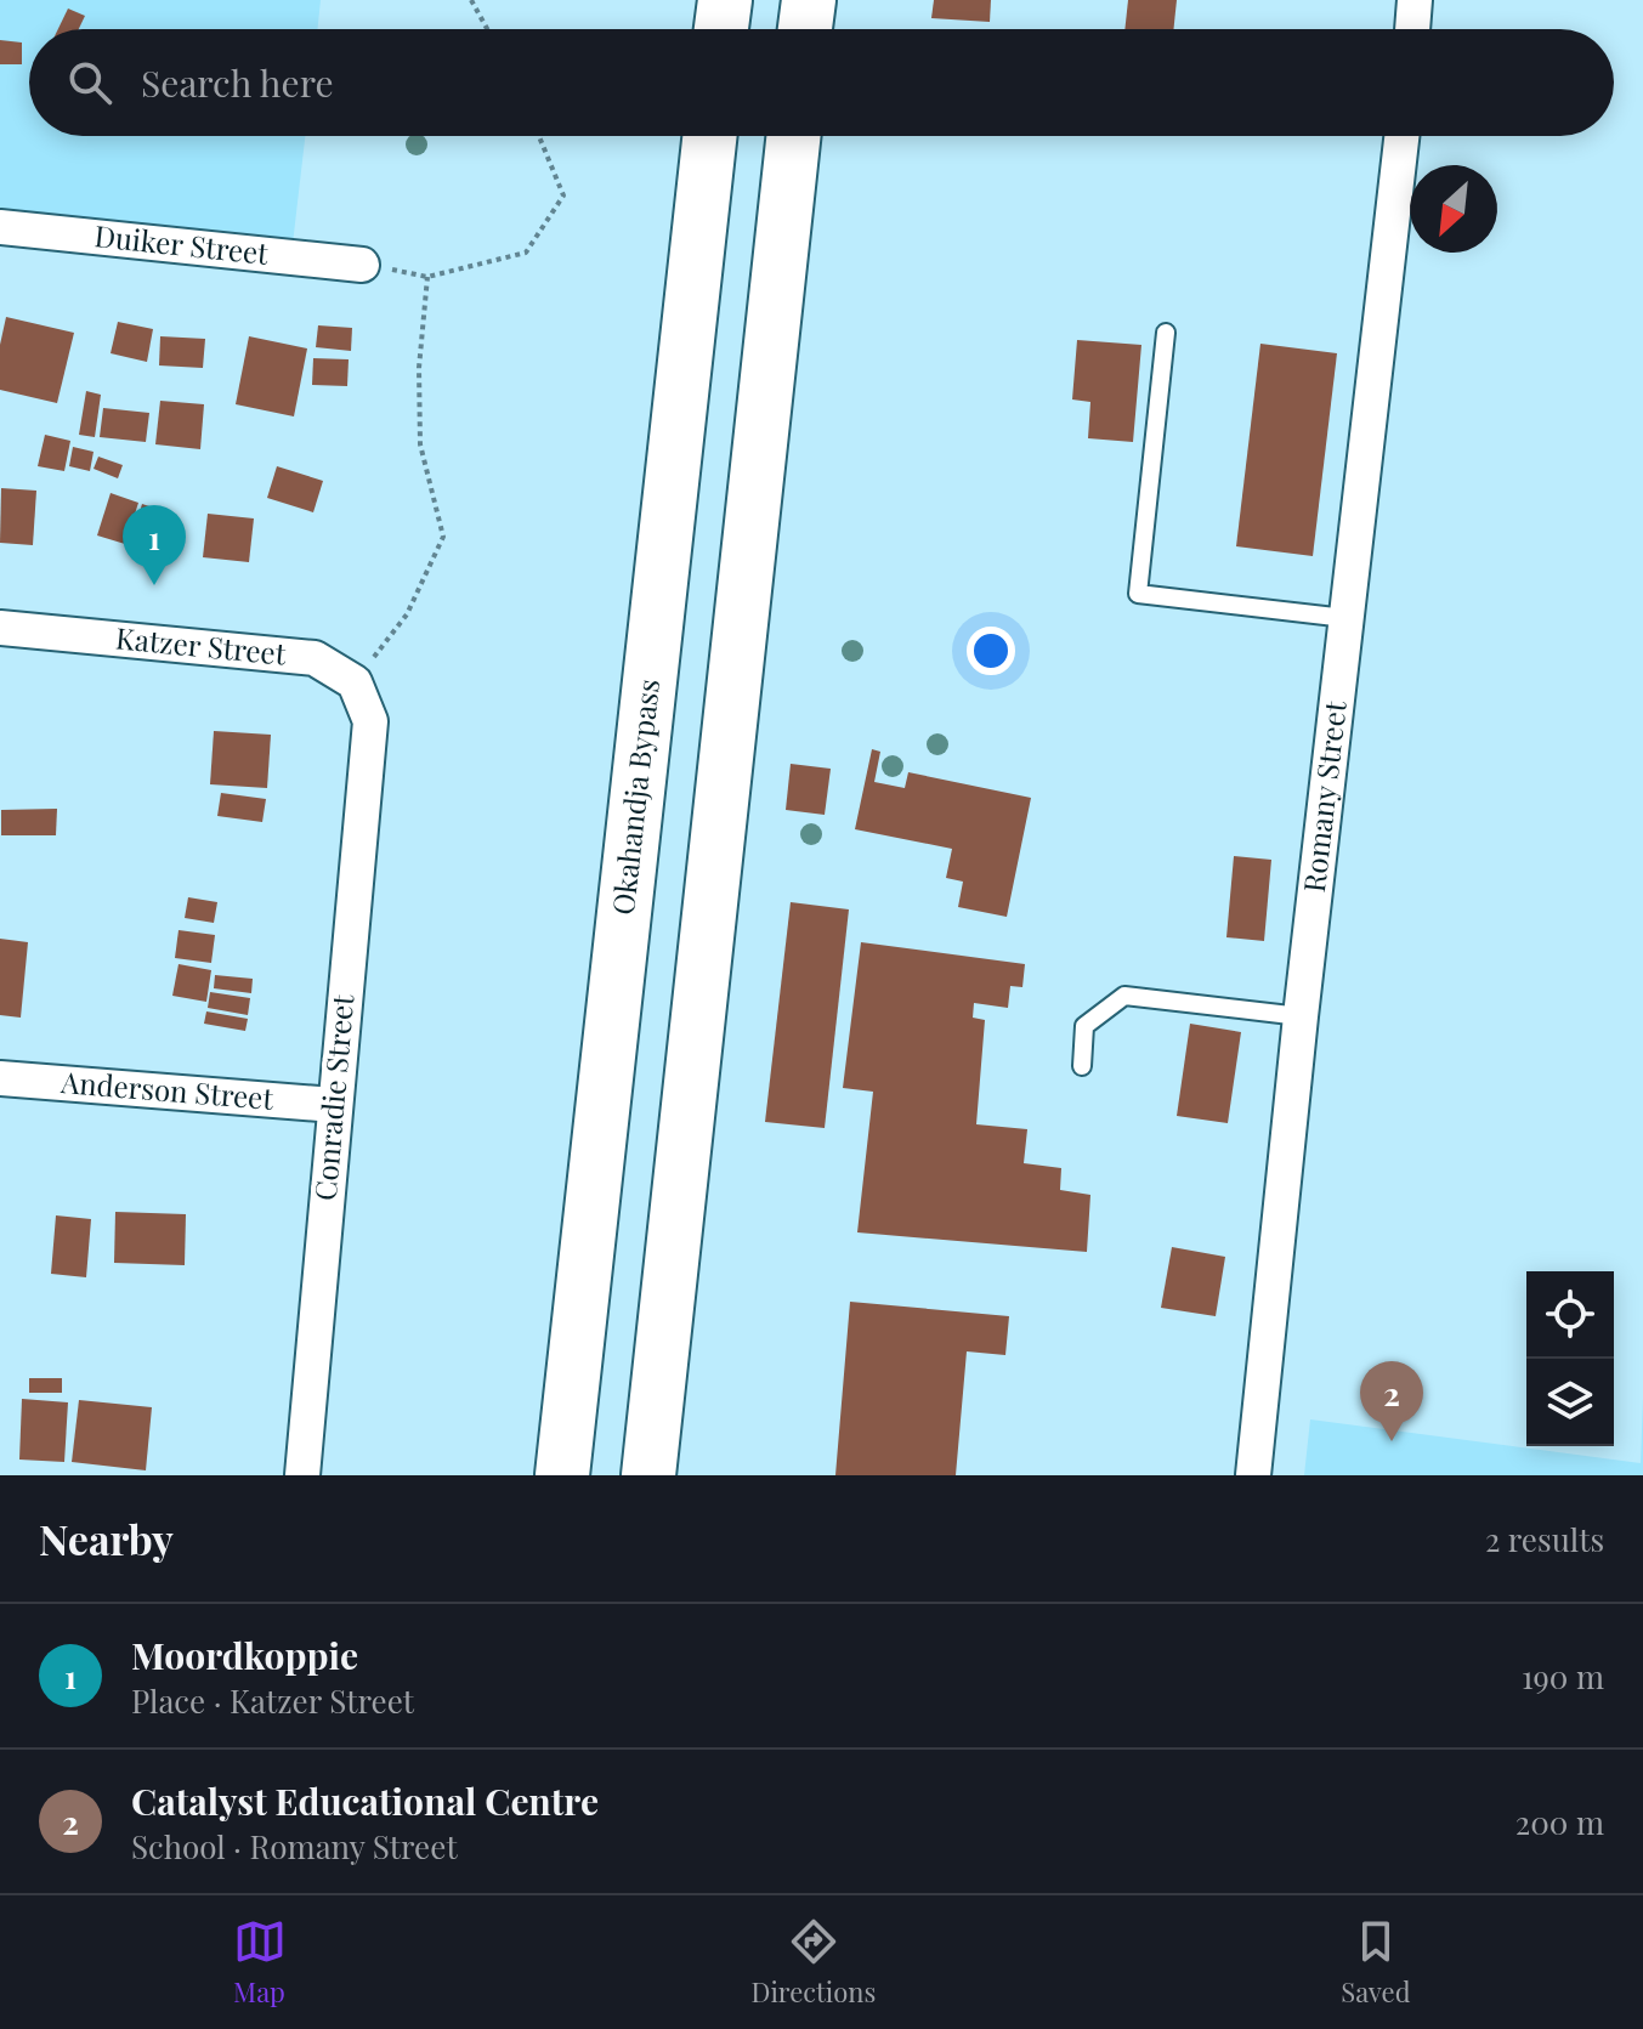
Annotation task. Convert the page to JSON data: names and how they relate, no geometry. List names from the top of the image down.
{
  "streets": {
    "highway": ["Okahandja Bypass"],
    "street": [
      "Duiker Street",
      "Katzer Street",
      "Romany Street",
      "Anderson Street",
      "Conradie Street"
    ]
  },
  "crossings": [
    ["Katzer Street", "Conradie Street"],
    ["Anderson Street", "Conradie Street"]
  ],
  "north": "bottom left",
  "page": {
    "search": "Search here",
    "pins": ["1", "2"],
    "heading": ["Nearby", "2 results"],
    "list": [
      {
        "mark": "1",
        "name": "Moordkoppie",
        "note": "Place · Katzer Street",
        "value": "190 m"
      },
      {
        "mark": "2",
        "name": "Catalyst Educational Centre",
        "note": "School · Romany Street",
        "value": "200 m"
      }
    ],
    "nav": ["Map", "Directions", "Saved"]
  }
}
